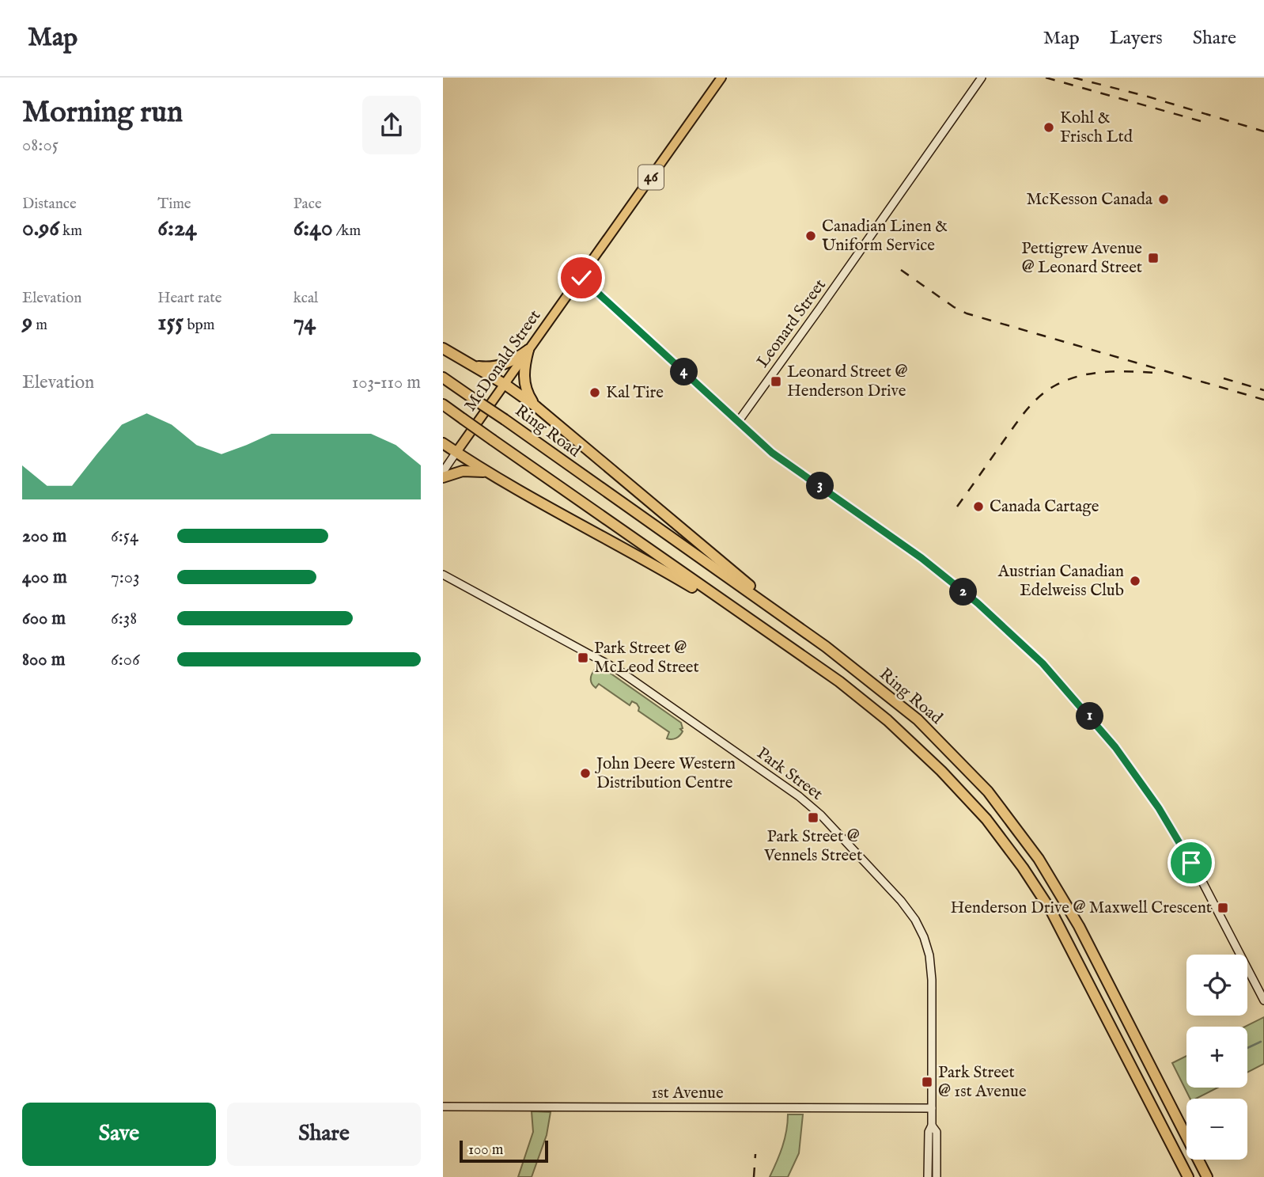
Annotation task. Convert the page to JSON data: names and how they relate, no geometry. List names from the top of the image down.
{
  "streets": {
    "highway": ["Ring Road"],
    "main road": ["46", "McDonald Street"],
    "street": ["Leonard Street", "Park Street", "1st Avenue"]
  },
  "crossings": [
    ["Park Street", "1st Avenue"]
  ],
  "places": {
    "other": [
      "Kohl & Frisch Ltd",
      "McKesson Canada",
      "Canadian Linen & Uniform Service",
      "Kal Tire",
      "Canada Cartage",
      "Austrian Canadian Edelweiss Club",
      "John Deere Western Distribution Centre"
    ],
    "transit": [
      "Pettigrew Avenue @ Leonard Street",
      "Leonard Street @ Henderson Drive",
      "Park Street @ McLeod Street",
      "Park Street @ Vennels Street",
      "Henderson Drive @ Maxwell Crescent",
      "Park Street @ 1st Avenue"
    ]
  },
  "scale_bar": "100 m",
  "page": {
    "header": "Map",
    "nav": ["Map", "Layers", "Share"],
    "heading": ["Morning run", "08:05"],
    "stats": [
      ["Distance", "0.96 km"],
      ["Time", "6:24"],
      ["Pace", "6:40 /km"],
      ["Elevation", "9 m"],
      ["Heart rate", "155 bpm"],
      ["kcal", "74"]
    ],
    "pins": [
      "4",
      "3",
      "2",
      "1"
    ],
    "chart": ["Elevation", "103–110 m"],
    "list": [
      {
        "name": "200 m",
        "note": "6:54"
      },
      {
        "name": "400 m",
        "note": "7:03"
      },
      {
        "name": "600 m",
        "note": "6:38"
      },
      {
        "name": "800 m",
        "note": "6:06"
      }
    ],
    "map_buttons": ["+", "−"],
    "buttons": ["Save", "Share"],
    "scale": "100 m"
  }
}
